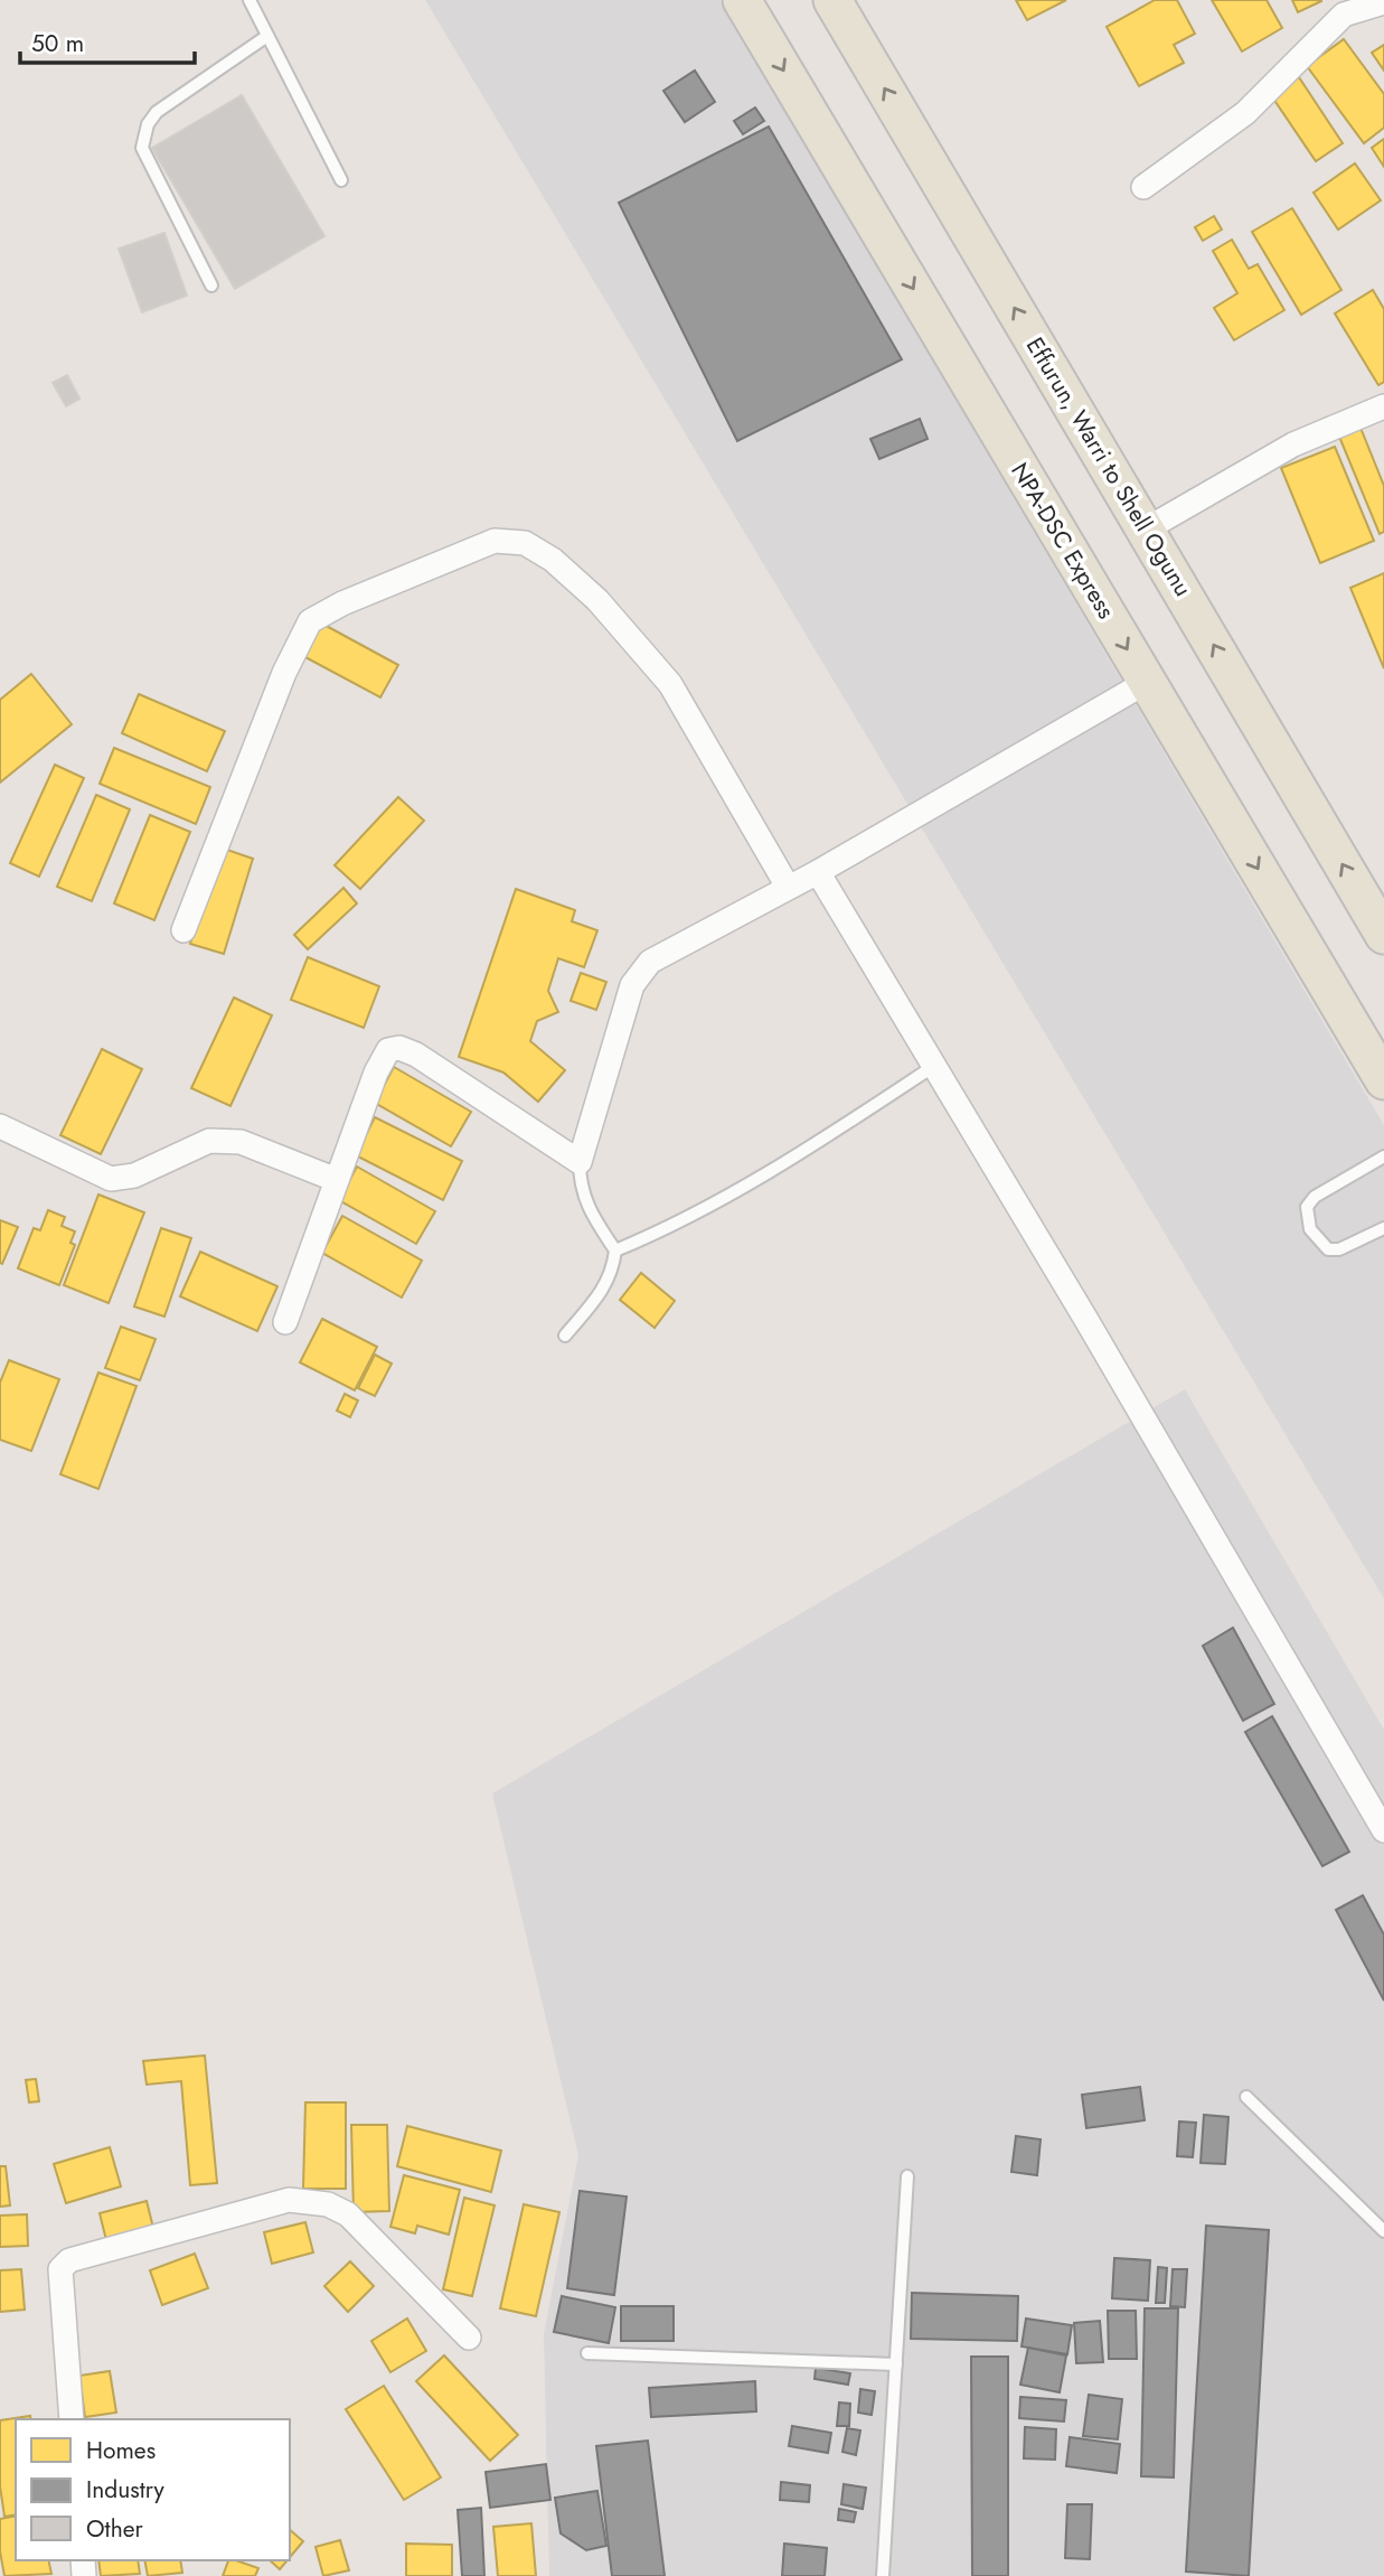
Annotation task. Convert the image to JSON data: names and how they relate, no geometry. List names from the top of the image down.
{
  "streets": {
    "main road": ["Effurun, Warri to Shell Ogunu", "NPA-DSC Express"]
  },
  "one_way": ["Effurun, Warri to Shell Ogunu", "NPA-DSC Express"],
  "legend": ["Homes", "Industry", "Other"],
  "scale_bar": "50 m"
}
